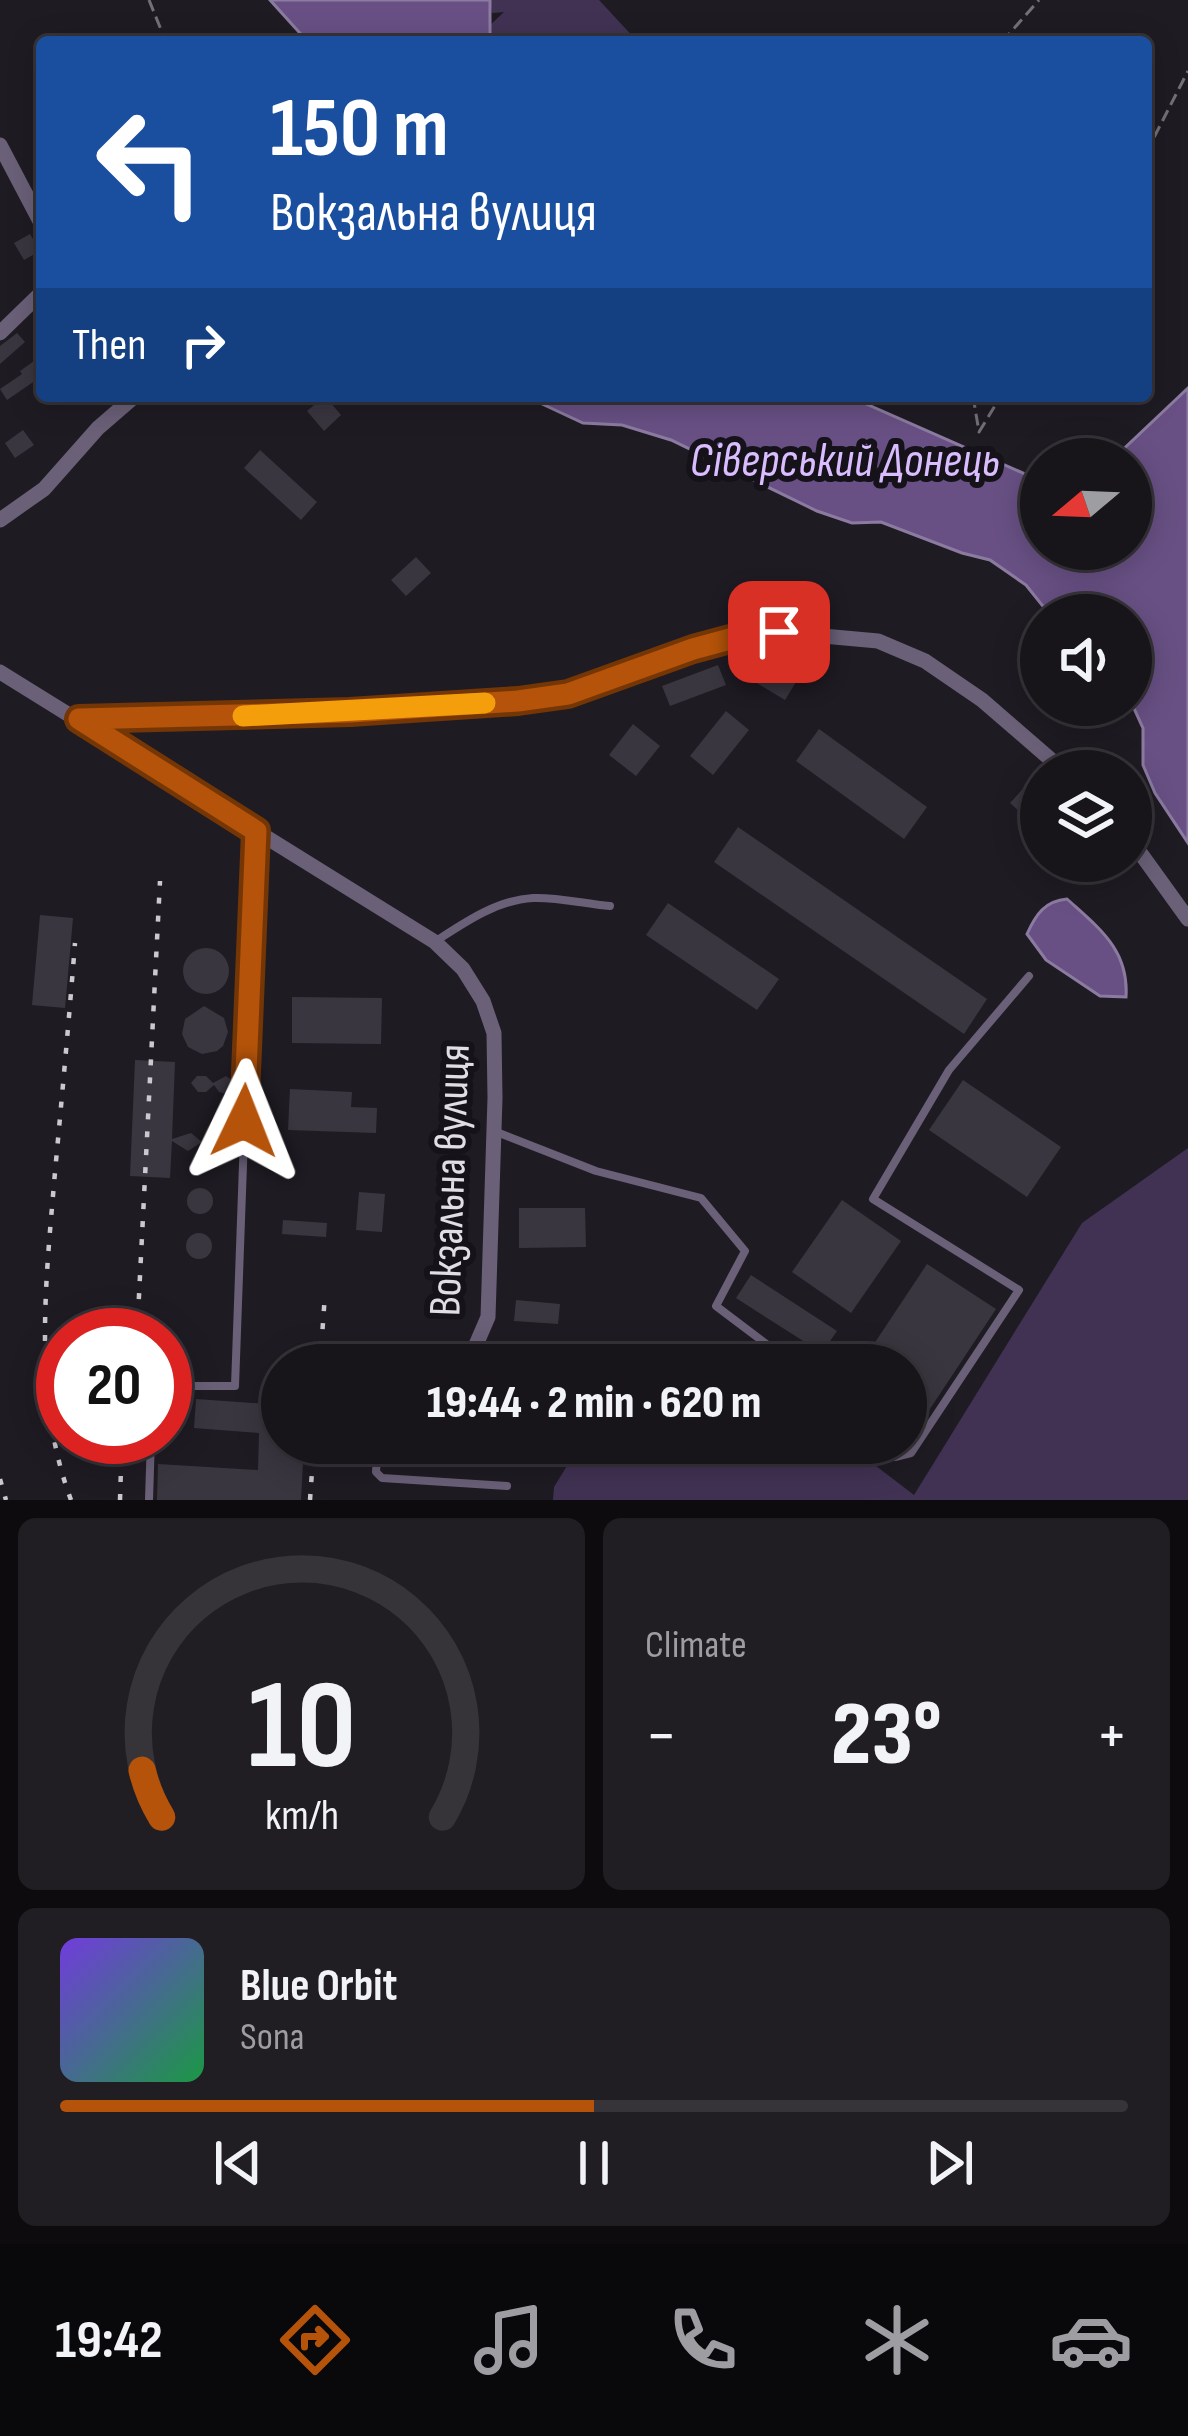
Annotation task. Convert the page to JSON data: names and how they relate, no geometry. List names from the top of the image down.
{
  "streets": {
    "street": ["Вокзальна вулиця"]
  },
  "water": ["Сіверський Донець"],
  "north": "left",
  "page": {
    "turn": ["150 m", "Вокзальна вулиця"],
    "then": "Then",
    "limit": "20",
    "trip": "19:44 · 2 min · 620 m",
    "tile": "Climate",
    "heat": ["−", "23°", "+"],
    "song": ["Blue Orbit", "Sona"],
    "tabs": "19:42",
    "gauge": ["10", "km/h"]
  }
}
